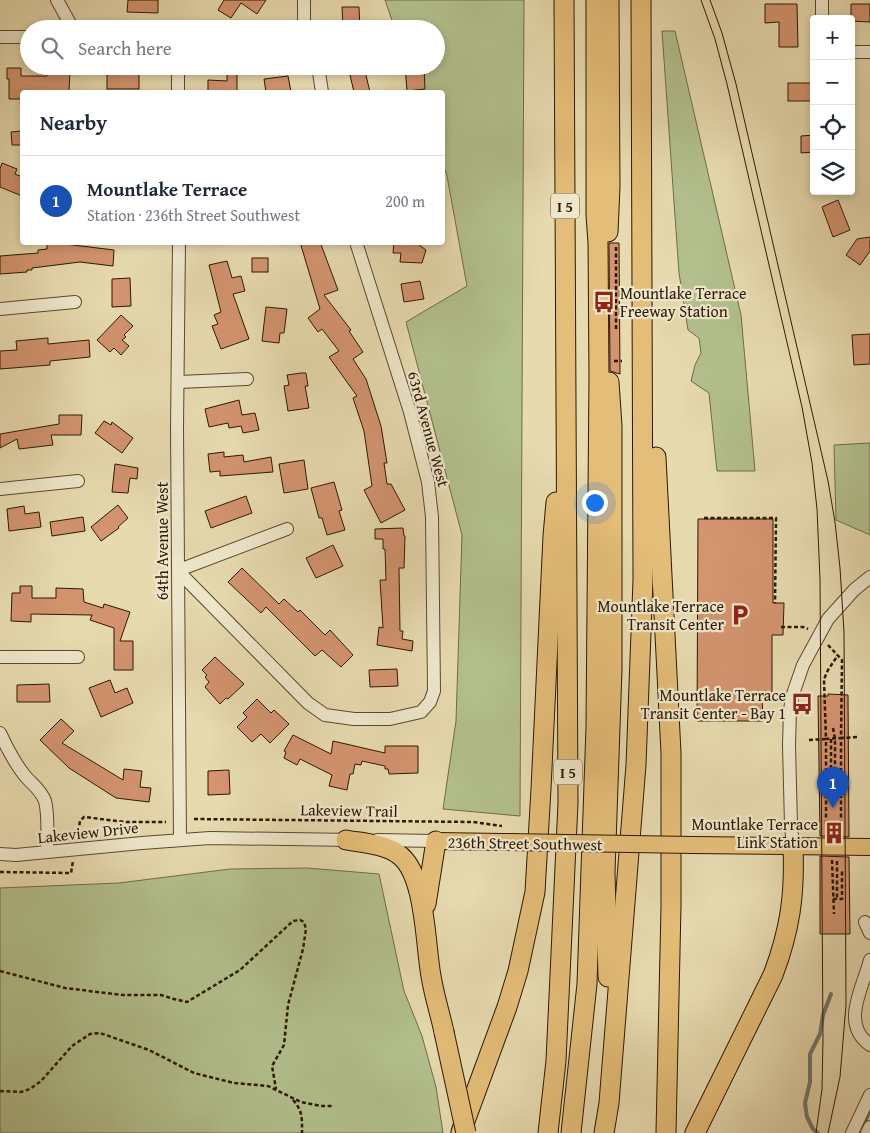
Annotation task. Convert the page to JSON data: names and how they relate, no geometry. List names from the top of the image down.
{
  "streets": {
    "highway": ["I 5"],
    "main road": ["236th Street Southwest"],
    "street": ["63rd Avenue West", "64th Avenue West", "Lakeview Drive"],
    "path": ["Lakeview Trail"]
  },
  "crossings": [
    ["63rd Avenue West", "64th Avenue West"],
    ["64th Avenue West", "Lakeview Drive"],
    ["64th Avenue West", "236th Street Southwest"],
    ["Lakeview Trail", "236th Street Southwest"],
    ["Lakeview Drive", "236th Street Southwest"]
  ],
  "places": {
    "bus stop": ["Mountlake Terrace Freeway Station", "Mountlake Terrace Transit Center - Bay 1"],
    "parking": ["Mountlake Terrace Transit Center"],
    "building": ["Mountlake Terrace Link Station"]
  },
  "page": {
    "map_buttons": ["+", "−"],
    "search": "Search here",
    "heading": "Nearby",
    "list": [
      {
        "mark": "1",
        "name": "Mountlake Terrace",
        "note": "Station · 236th Street Southwest",
        "value": "200 m"
      }
    ],
    "pins": "1"
  }
}
